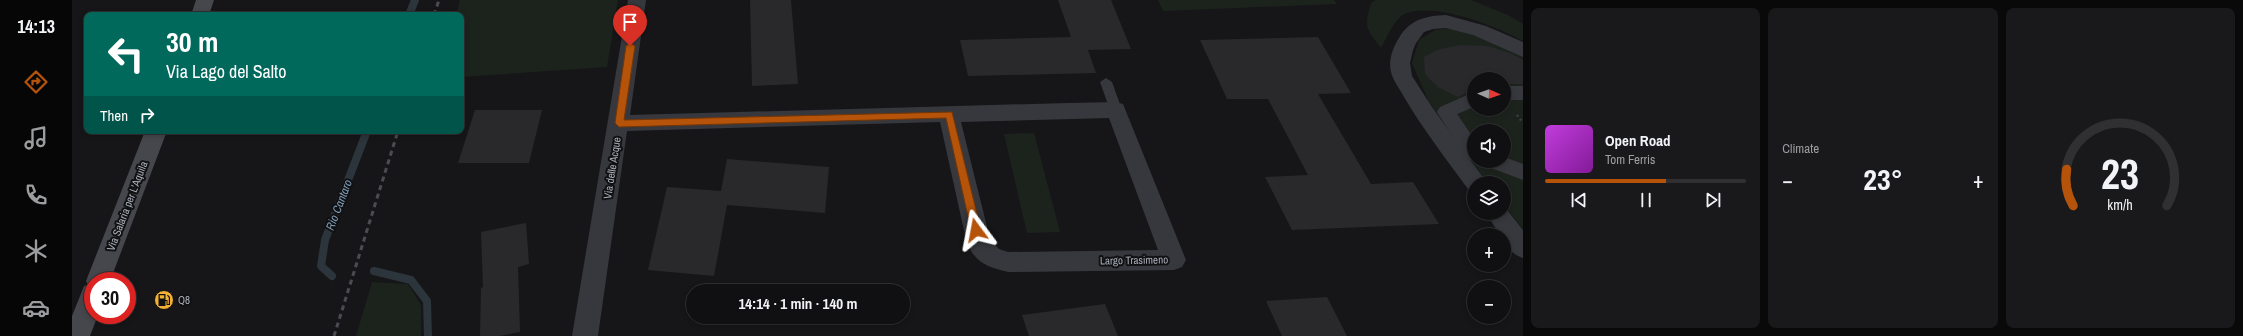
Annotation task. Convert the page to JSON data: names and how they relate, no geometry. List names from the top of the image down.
{
  "streets": {
    "main road": ["Via Salaria per L'Aquila"],
    "street": ["Via delle Acque", "Largo Trasimeno"]
  },
  "water": ["Rio Cantaro"],
  "places": {
    "fuel station": ["Q8"]
  },
  "north": "right",
  "page": {
    "tabs": "14:13",
    "tile": "Climate",
    "turn": ["30 m", "Via Lago del Salto"],
    "map_buttons": ["+", "−"],
    "then": "Then",
    "song": ["Open Road", "Tom Ferris"],
    "heat": ["−", "23°", "+"],
    "limit": "30",
    "trip": "14:14 · 1 min · 140 m",
    "gauge": ["23", "km/h"]
  }
}
